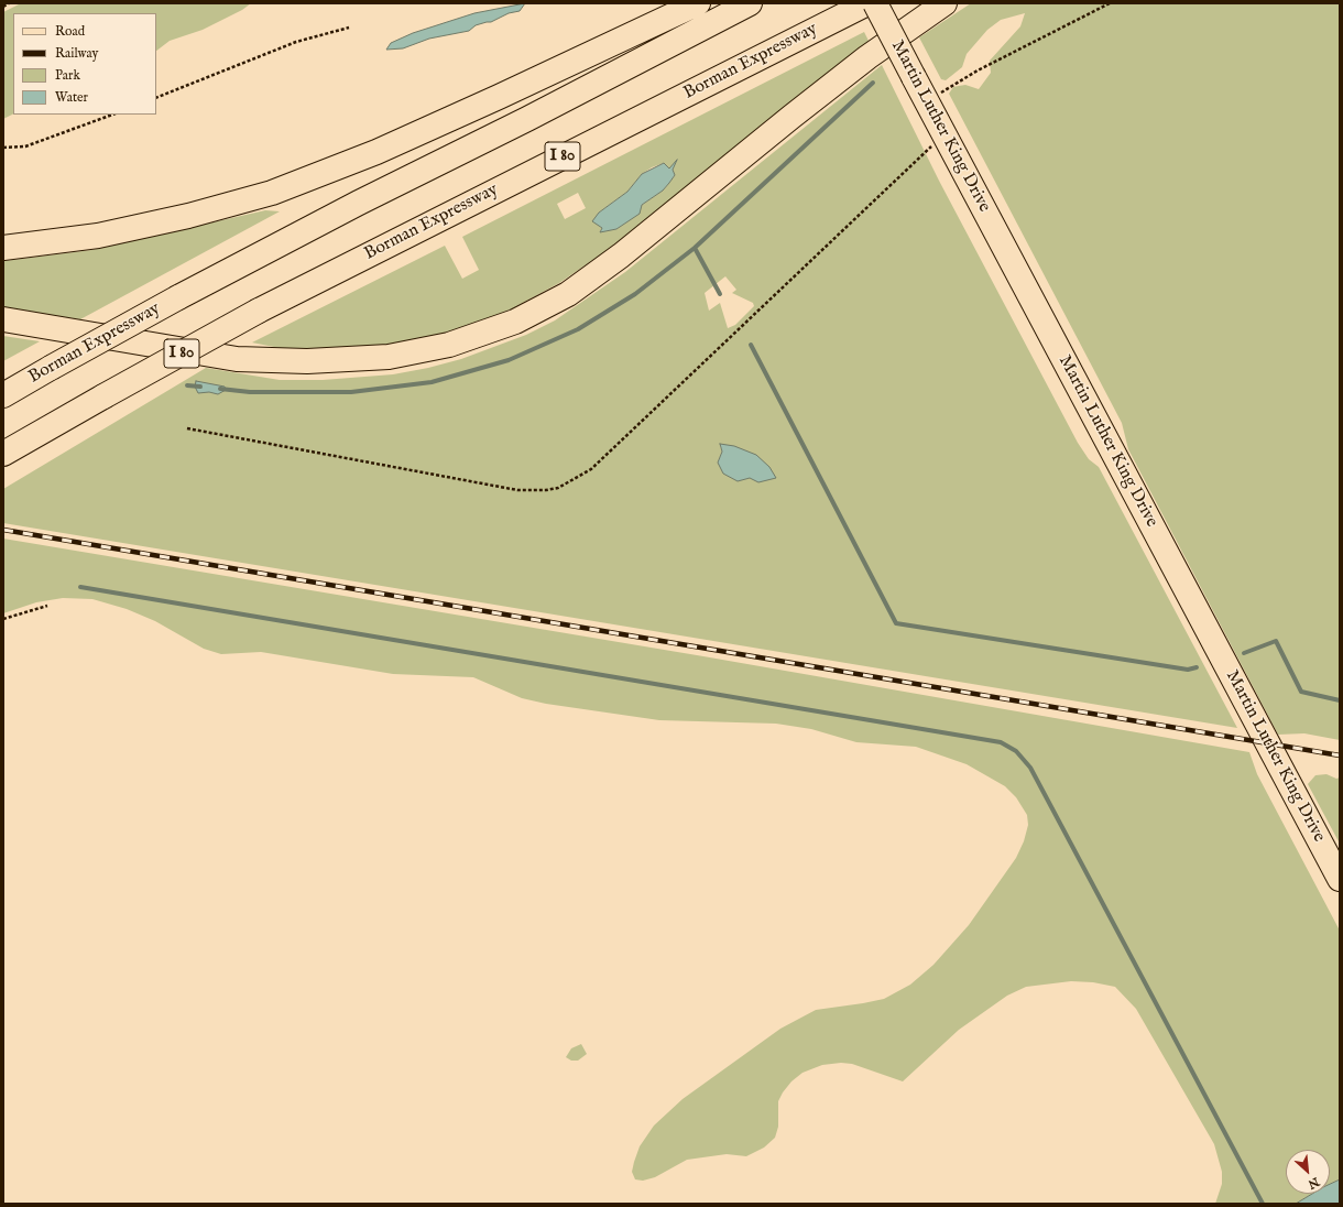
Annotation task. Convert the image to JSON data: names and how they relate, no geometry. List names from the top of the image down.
{
  "streets": {
    "main road": ["Borman Expressway", "Martin Luther King Drive", "I 80"]
  },
  "legend": [
    "Road",
    "Railway",
    "Park",
    "Water"
  ],
  "north": "bottom right"
}
